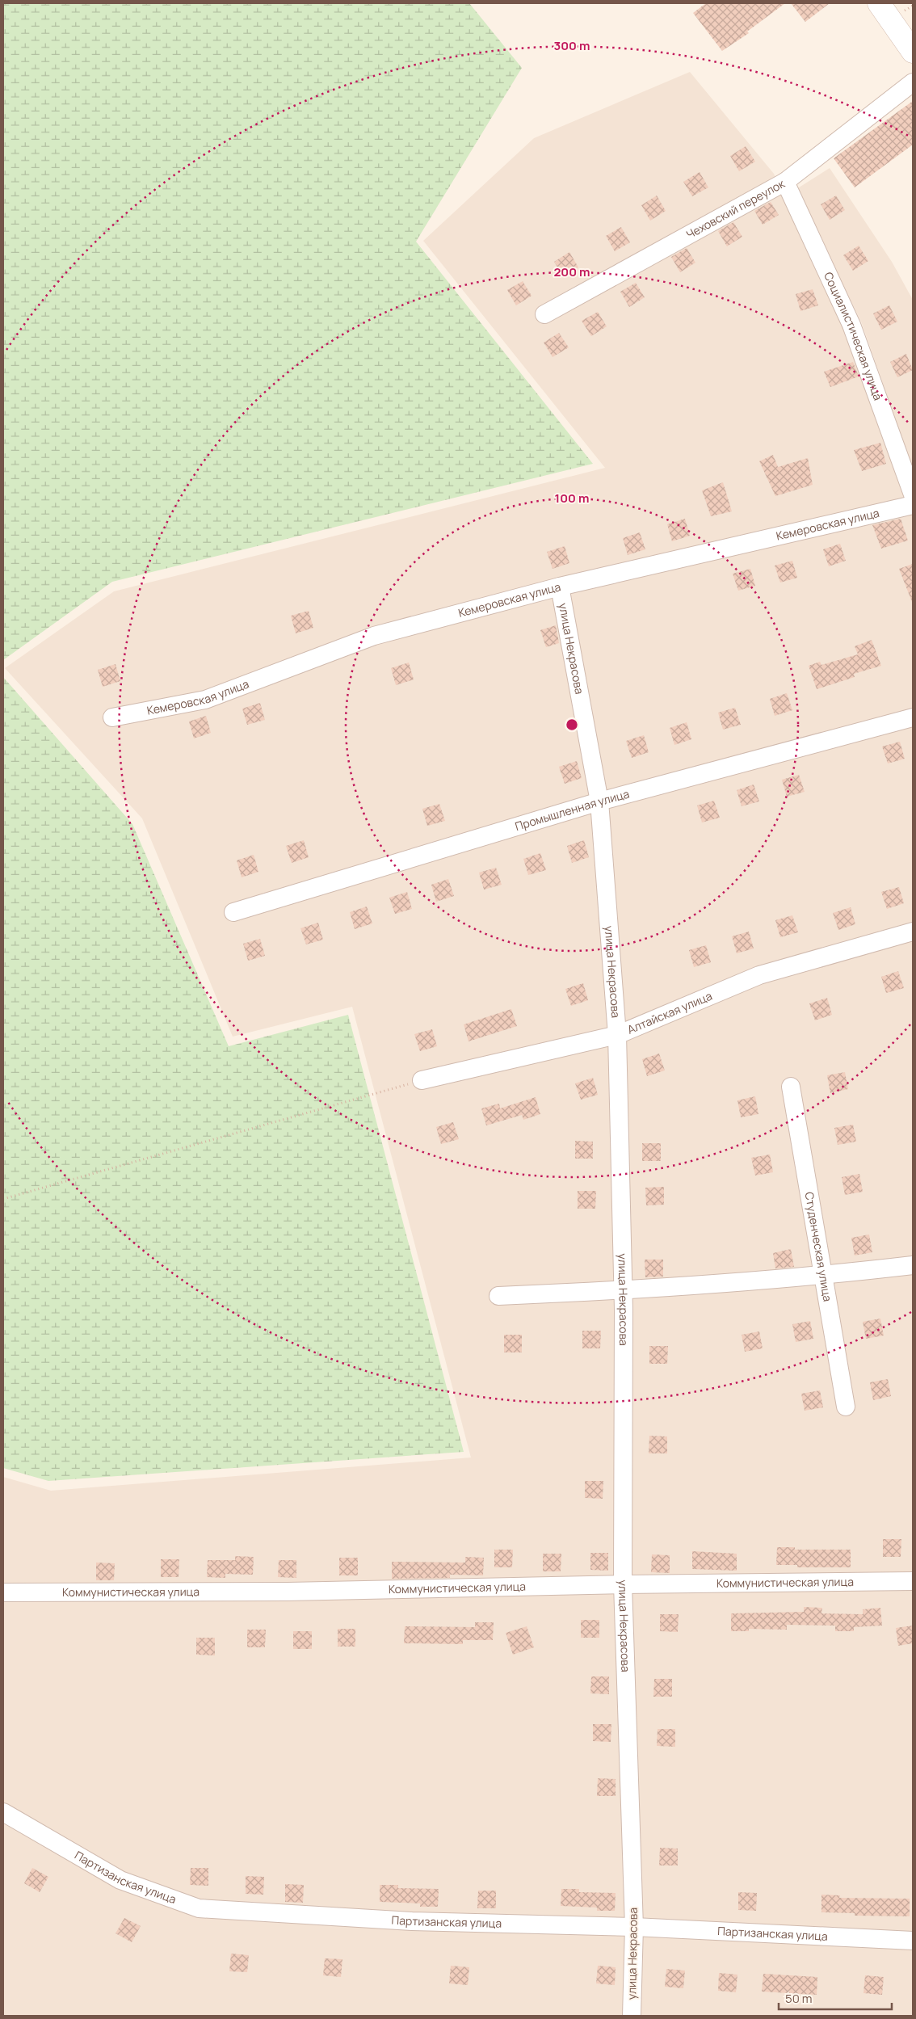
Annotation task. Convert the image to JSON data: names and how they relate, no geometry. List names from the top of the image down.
{
  "streets": {
    "street": [
      "Чеховский переулок",
      "Социалистическая улица",
      "Кемеровская улица",
      "улица Некрасова",
      "Промышленная улица",
      "Алтайская улица",
      "Студенческая улица",
      "Коммунистическая улица",
      "Партизанская улица"
    ]
  },
  "crossings": [
    ["Чеховский переулок", "Социалистическая улица"],
    ["Кемеровская улица", "улица Некрасова"],
    ["улица Некрасова", "Промышленная улица"],
    ["улица Некрасова", "Алтайская улица"],
    ["улица Некрасова", "Коммунистическая улица"],
    ["улица Некрасова", "Партизанская улица"]
  ],
  "scale_bar": "50 m",
  "rings": ["300 m", "200 m", "100 m"]
}
